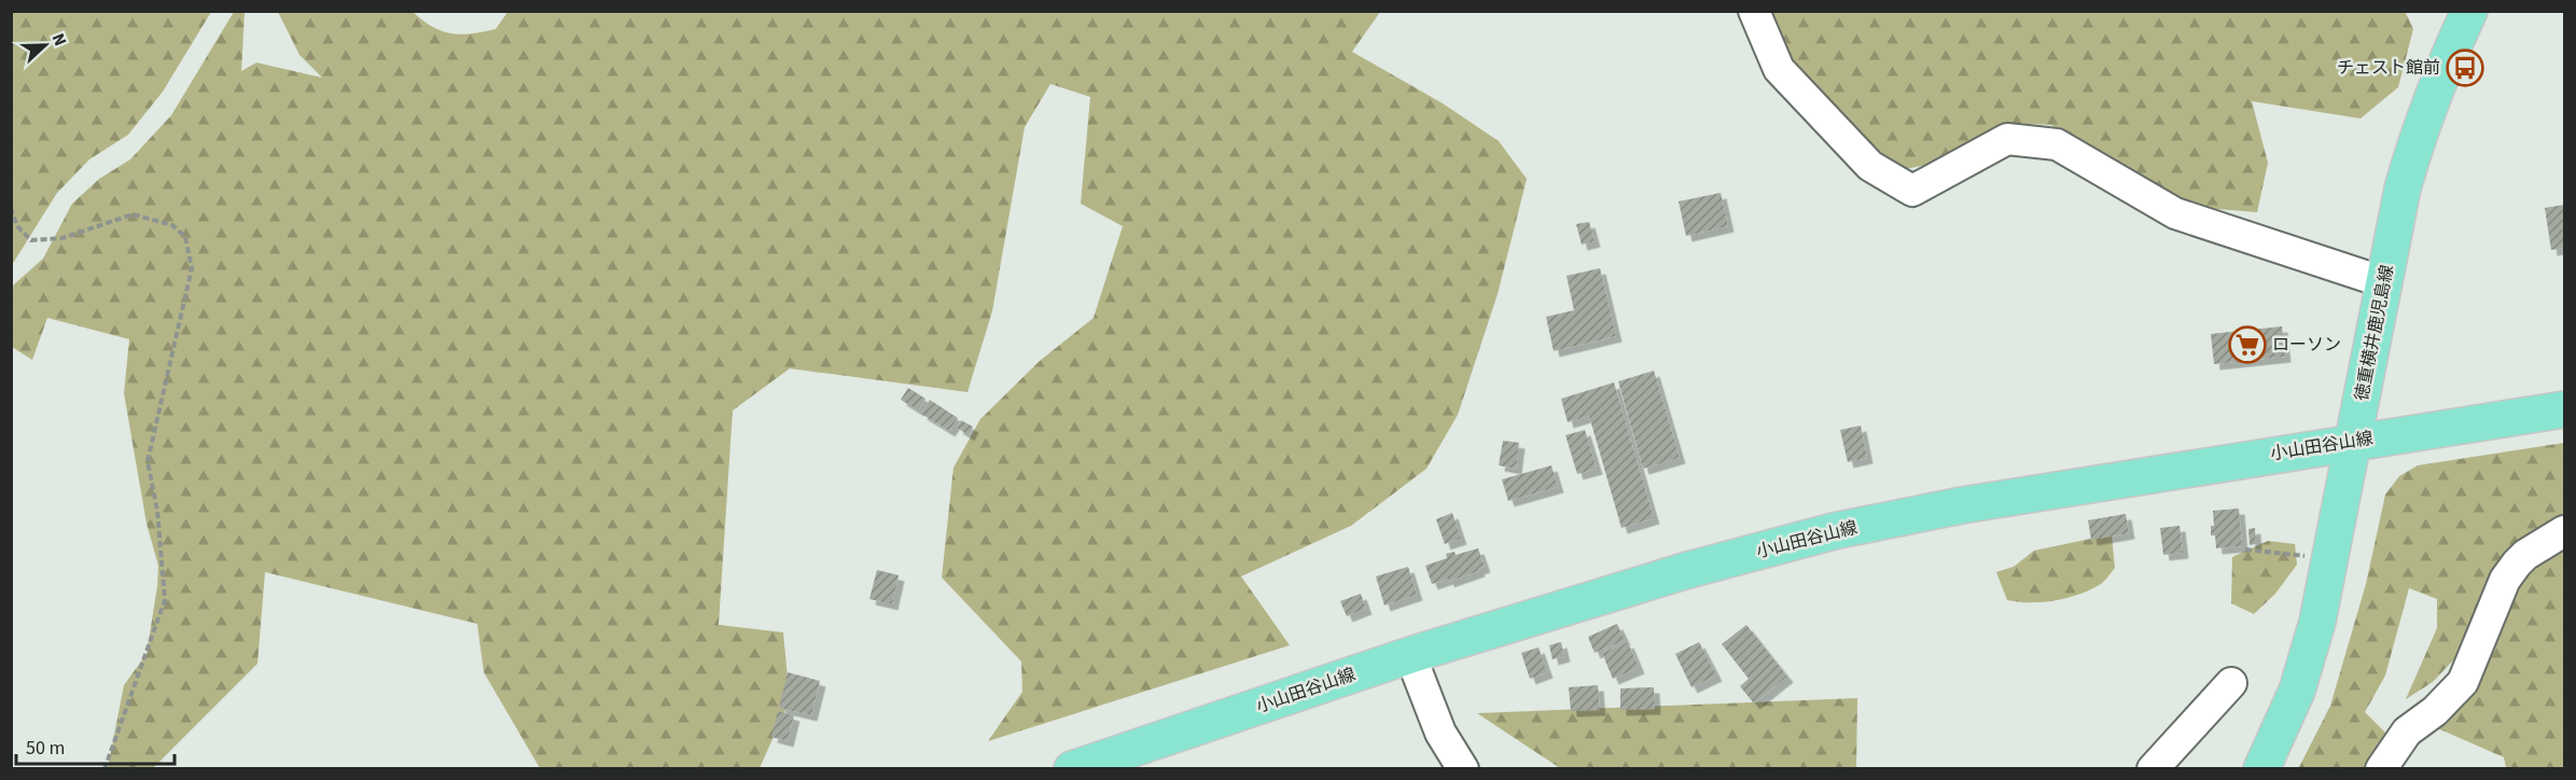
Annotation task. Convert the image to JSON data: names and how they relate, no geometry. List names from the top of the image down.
{
  "streets": {
    "main road": ["徳重横井鹿児島線", "小山田谷山線"]
  },
  "crossings": [
    ["徳重横井鹿児島線", "小山田谷山線"]
  ],
  "places": {
    "bus stop": ["チェスト館前"],
    "supermarket": ["ローソン"]
  },
  "scale_bar": "50 m",
  "north": "right"
}
